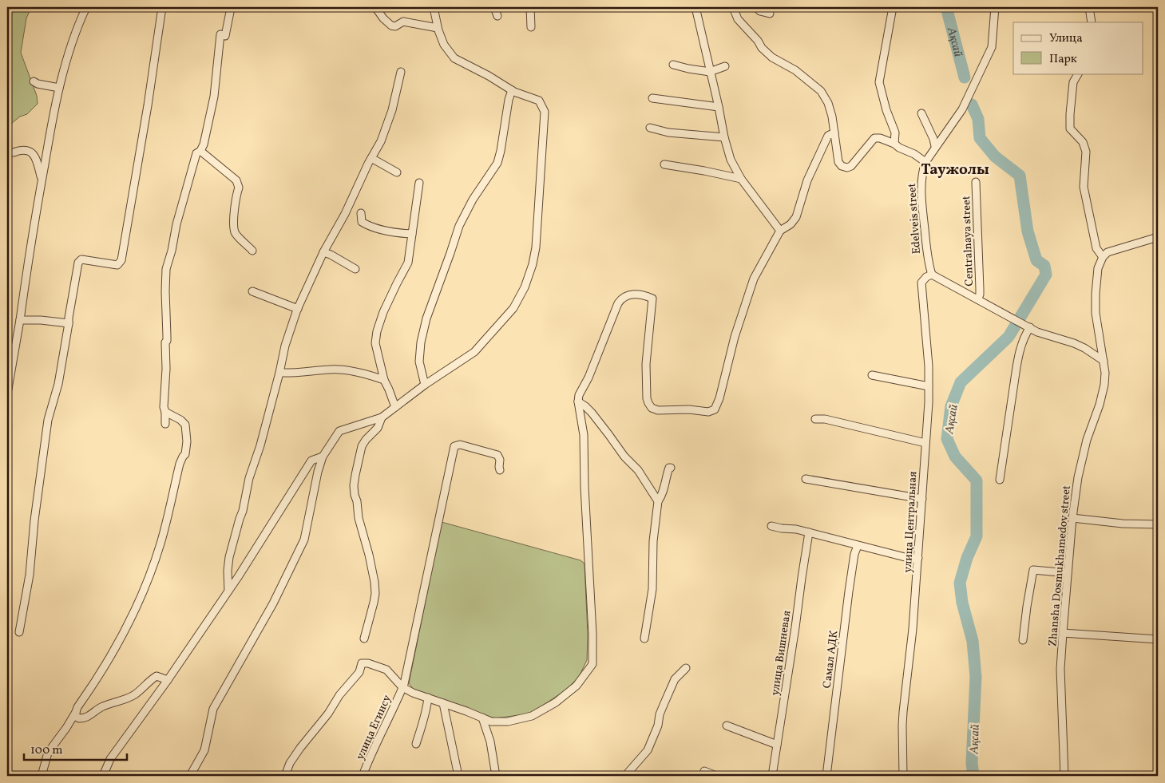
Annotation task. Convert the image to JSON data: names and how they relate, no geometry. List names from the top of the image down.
{
  "streets": {
    "street": [
      "Edelveis street",
      "Centralnaya street",
      "улица Центральная",
      "Zhansha Dosmukhamedov street",
      "улица Вишневая",
      "Самал АДК",
      "улица Егинсу"
    ]
  },
  "crossings": [
    ["Edelveis street", "улица Центральная"]
  ],
  "districts": ["Таужолы"],
  "water": ["Ақсай"],
  "legend": ["Улица", "Парк"],
  "scale_bar": "100 m"
}
